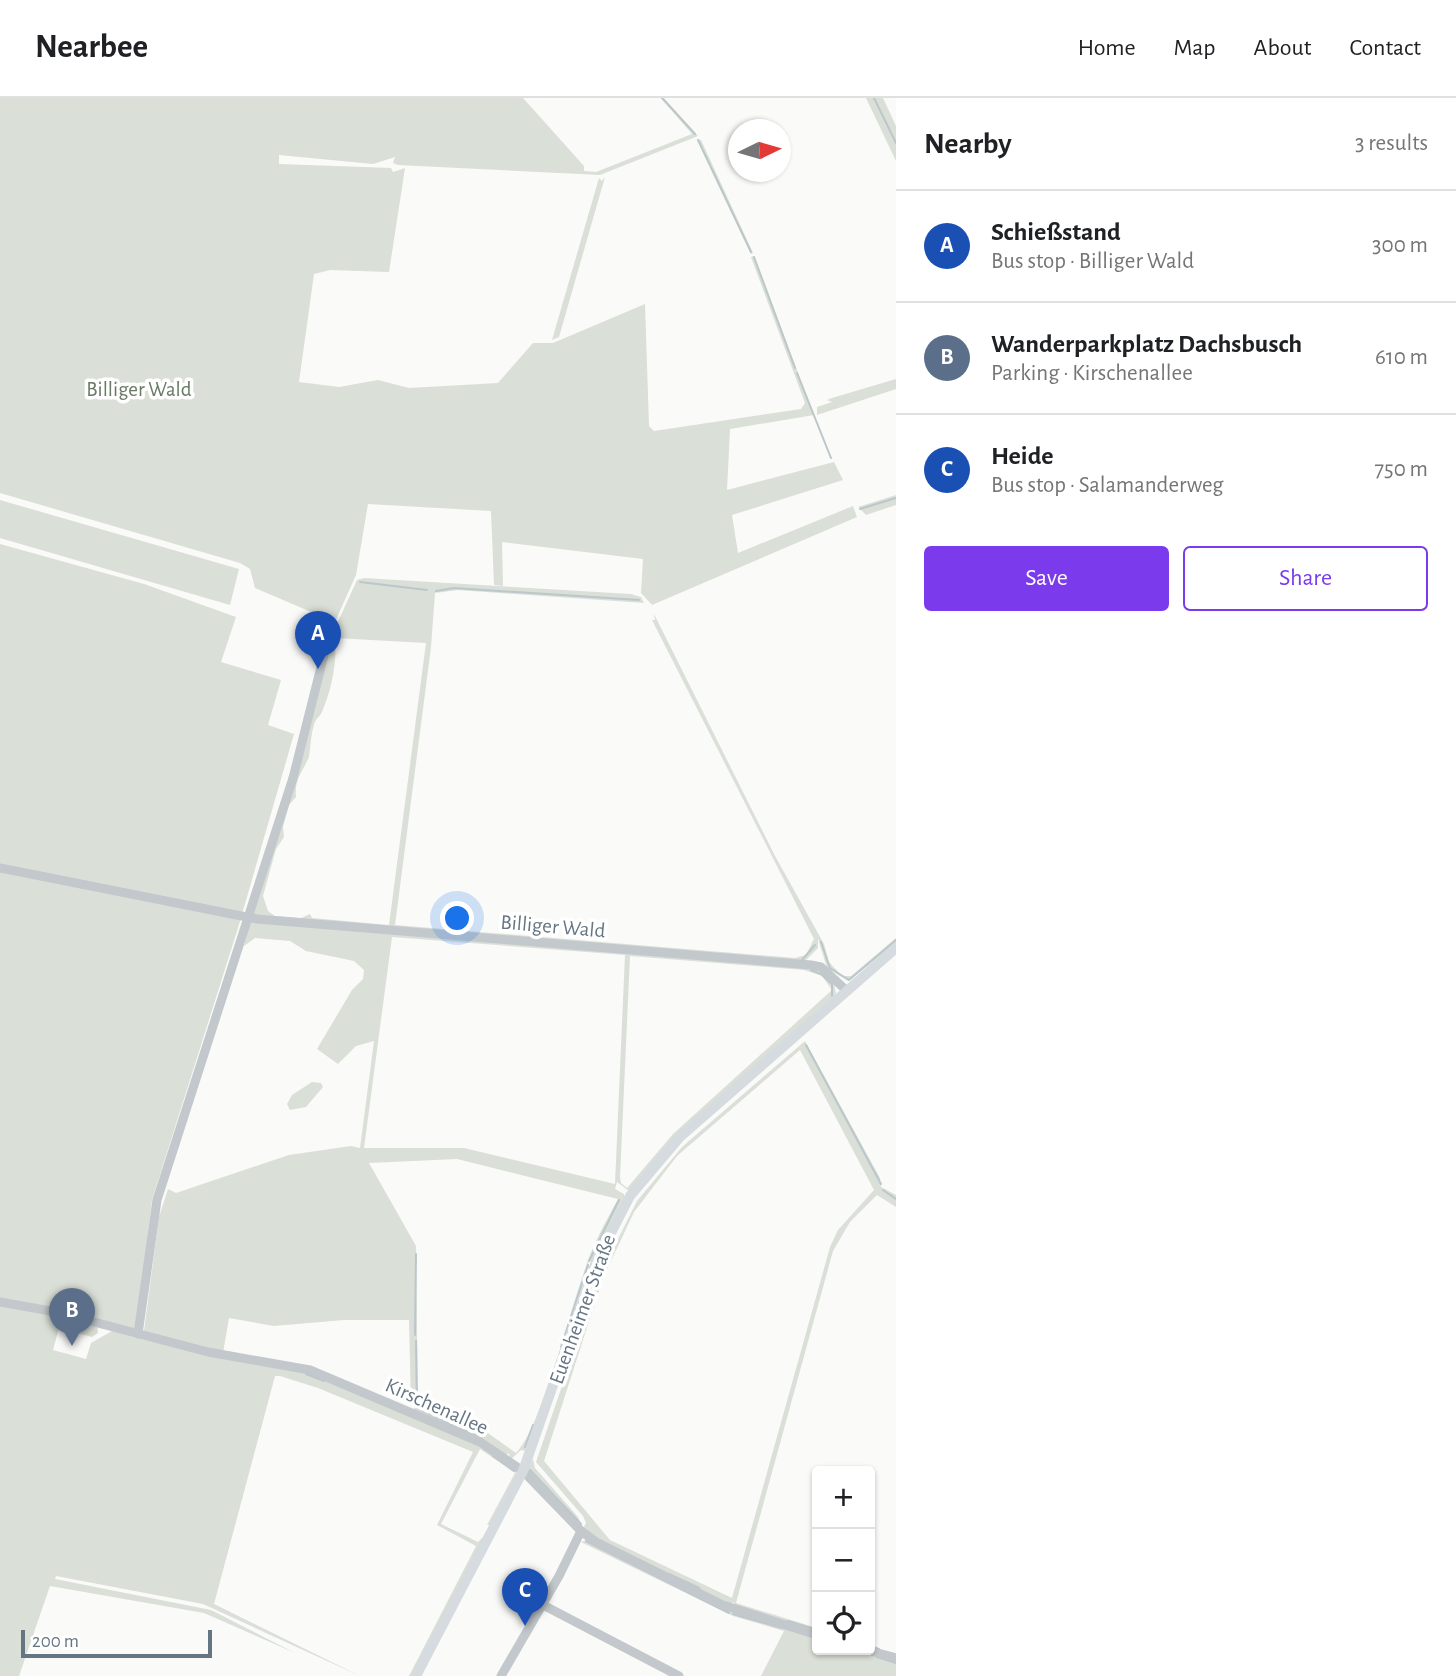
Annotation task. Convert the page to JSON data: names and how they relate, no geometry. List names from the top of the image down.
{
  "streets": {
    "main road": ["Euenheimer Straße"],
    "street": ["Billiger Wald", "Kirschenallee"]
  },
  "crossings": [
    ["Billiger Wald", "Euenheimer Straße"],
    ["Euenheimer Straße", "Kirschenallee"]
  ],
  "parks": ["Billiger Wald"],
  "scale_bar": "200 m",
  "north": "right",
  "page": {
    "header": "Nearbee",
    "nav": [
      "Home",
      "Map",
      "About",
      "Contact"
    ],
    "heading": ["Nearby", "3 results"],
    "list": [
      {
        "mark": "A",
        "name": "Schießstand",
        "note": "Bus stop · Billiger Wald",
        "value": "300 m"
      },
      {
        "mark": "B",
        "name": "Wanderparkplatz Dachsbusch",
        "note": "Parking · Kirschenallee",
        "value": "610 m"
      },
      {
        "mark": "C",
        "name": "Heide",
        "note": "Bus stop · Salamanderweg",
        "value": "750 m"
      }
    ],
    "buttons": ["Save", "Share"],
    "pins": ["A", "B", "C"],
    "map_buttons": ["+", "−"],
    "scale": "200 m"
  }
}
